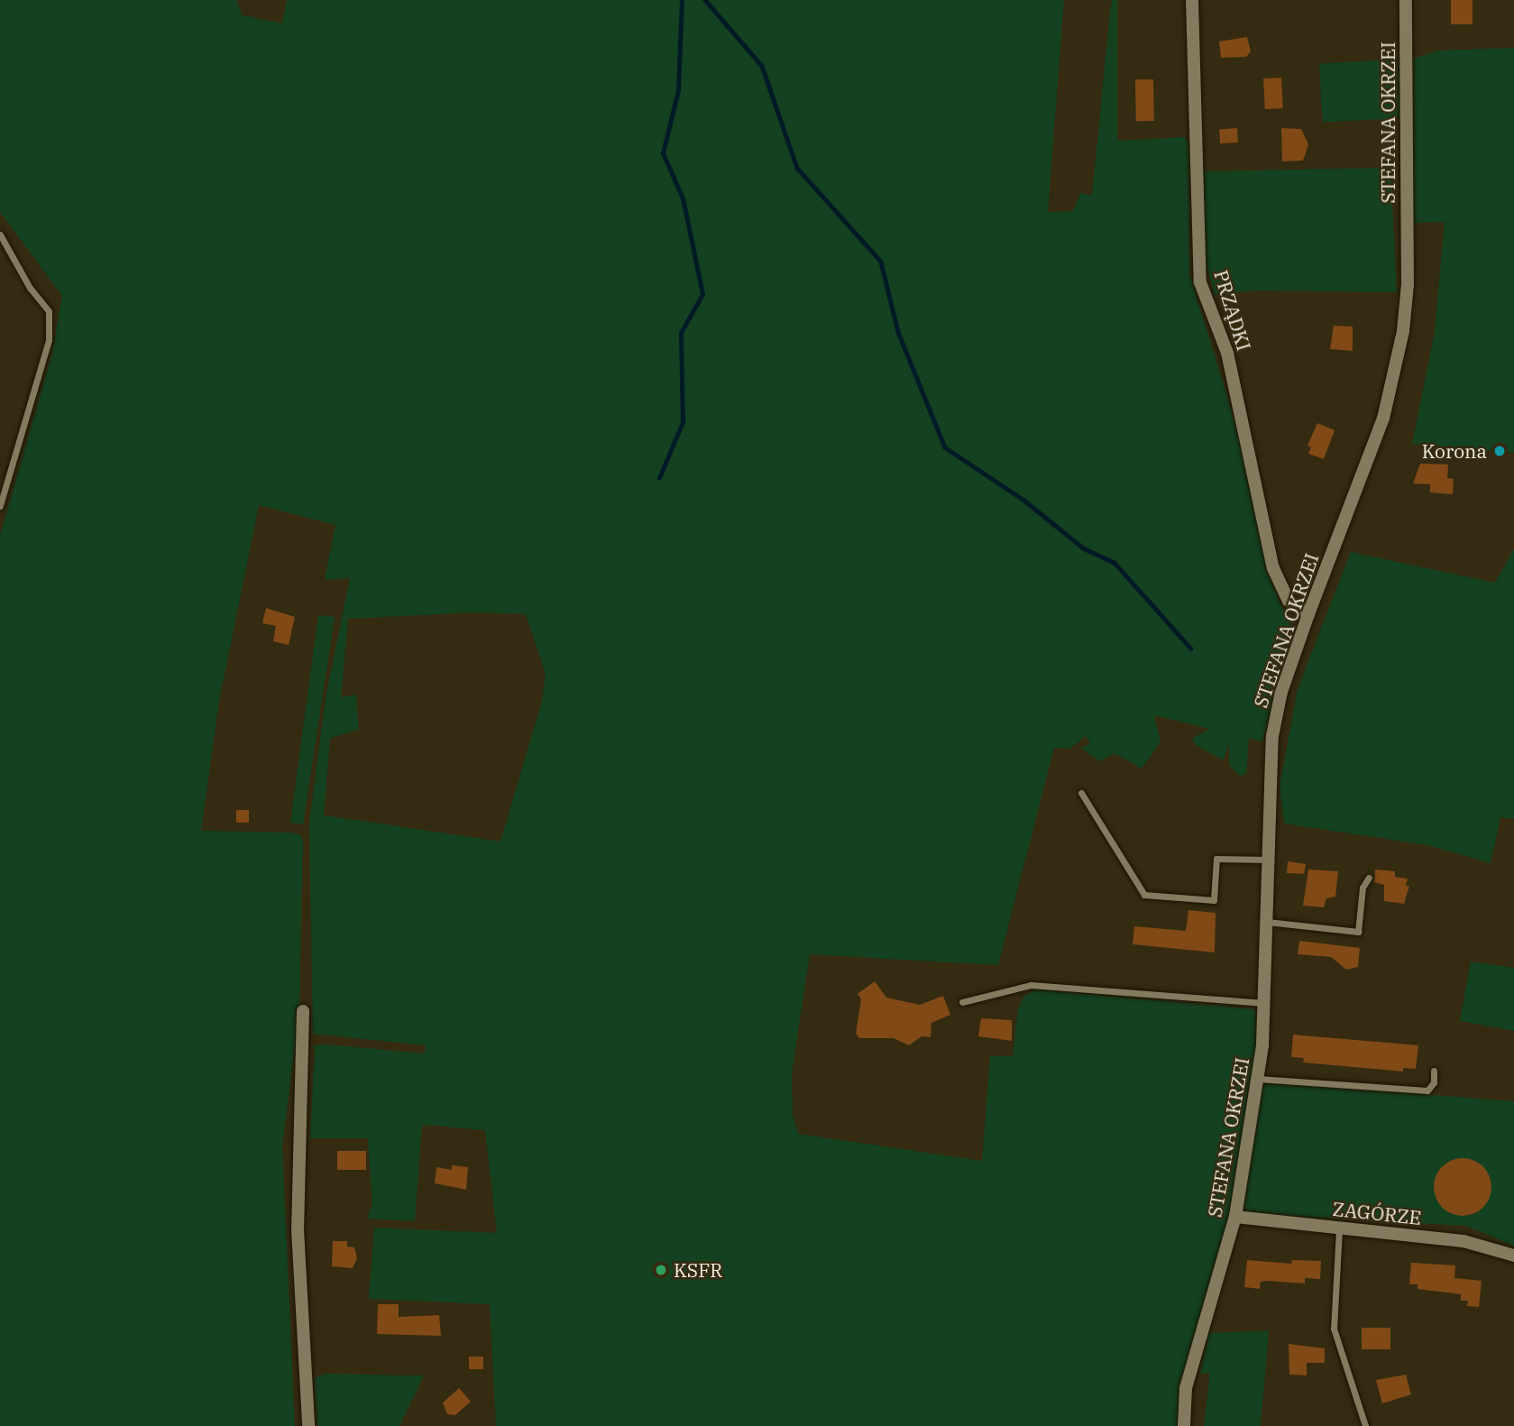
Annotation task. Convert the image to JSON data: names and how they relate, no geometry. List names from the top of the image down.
{
  "streets": {
    "street": ["STEFANA OKRZEI", "PRZĄDKI", "ZAGÓRZE"]
  },
  "crossings": [
    ["STEFANA OKRZEI", "PRZĄDKI"],
    ["STEFANA OKRZEI", "ZAGÓRZE"]
  ],
  "places": ["Korona", "KSFR"]
}
